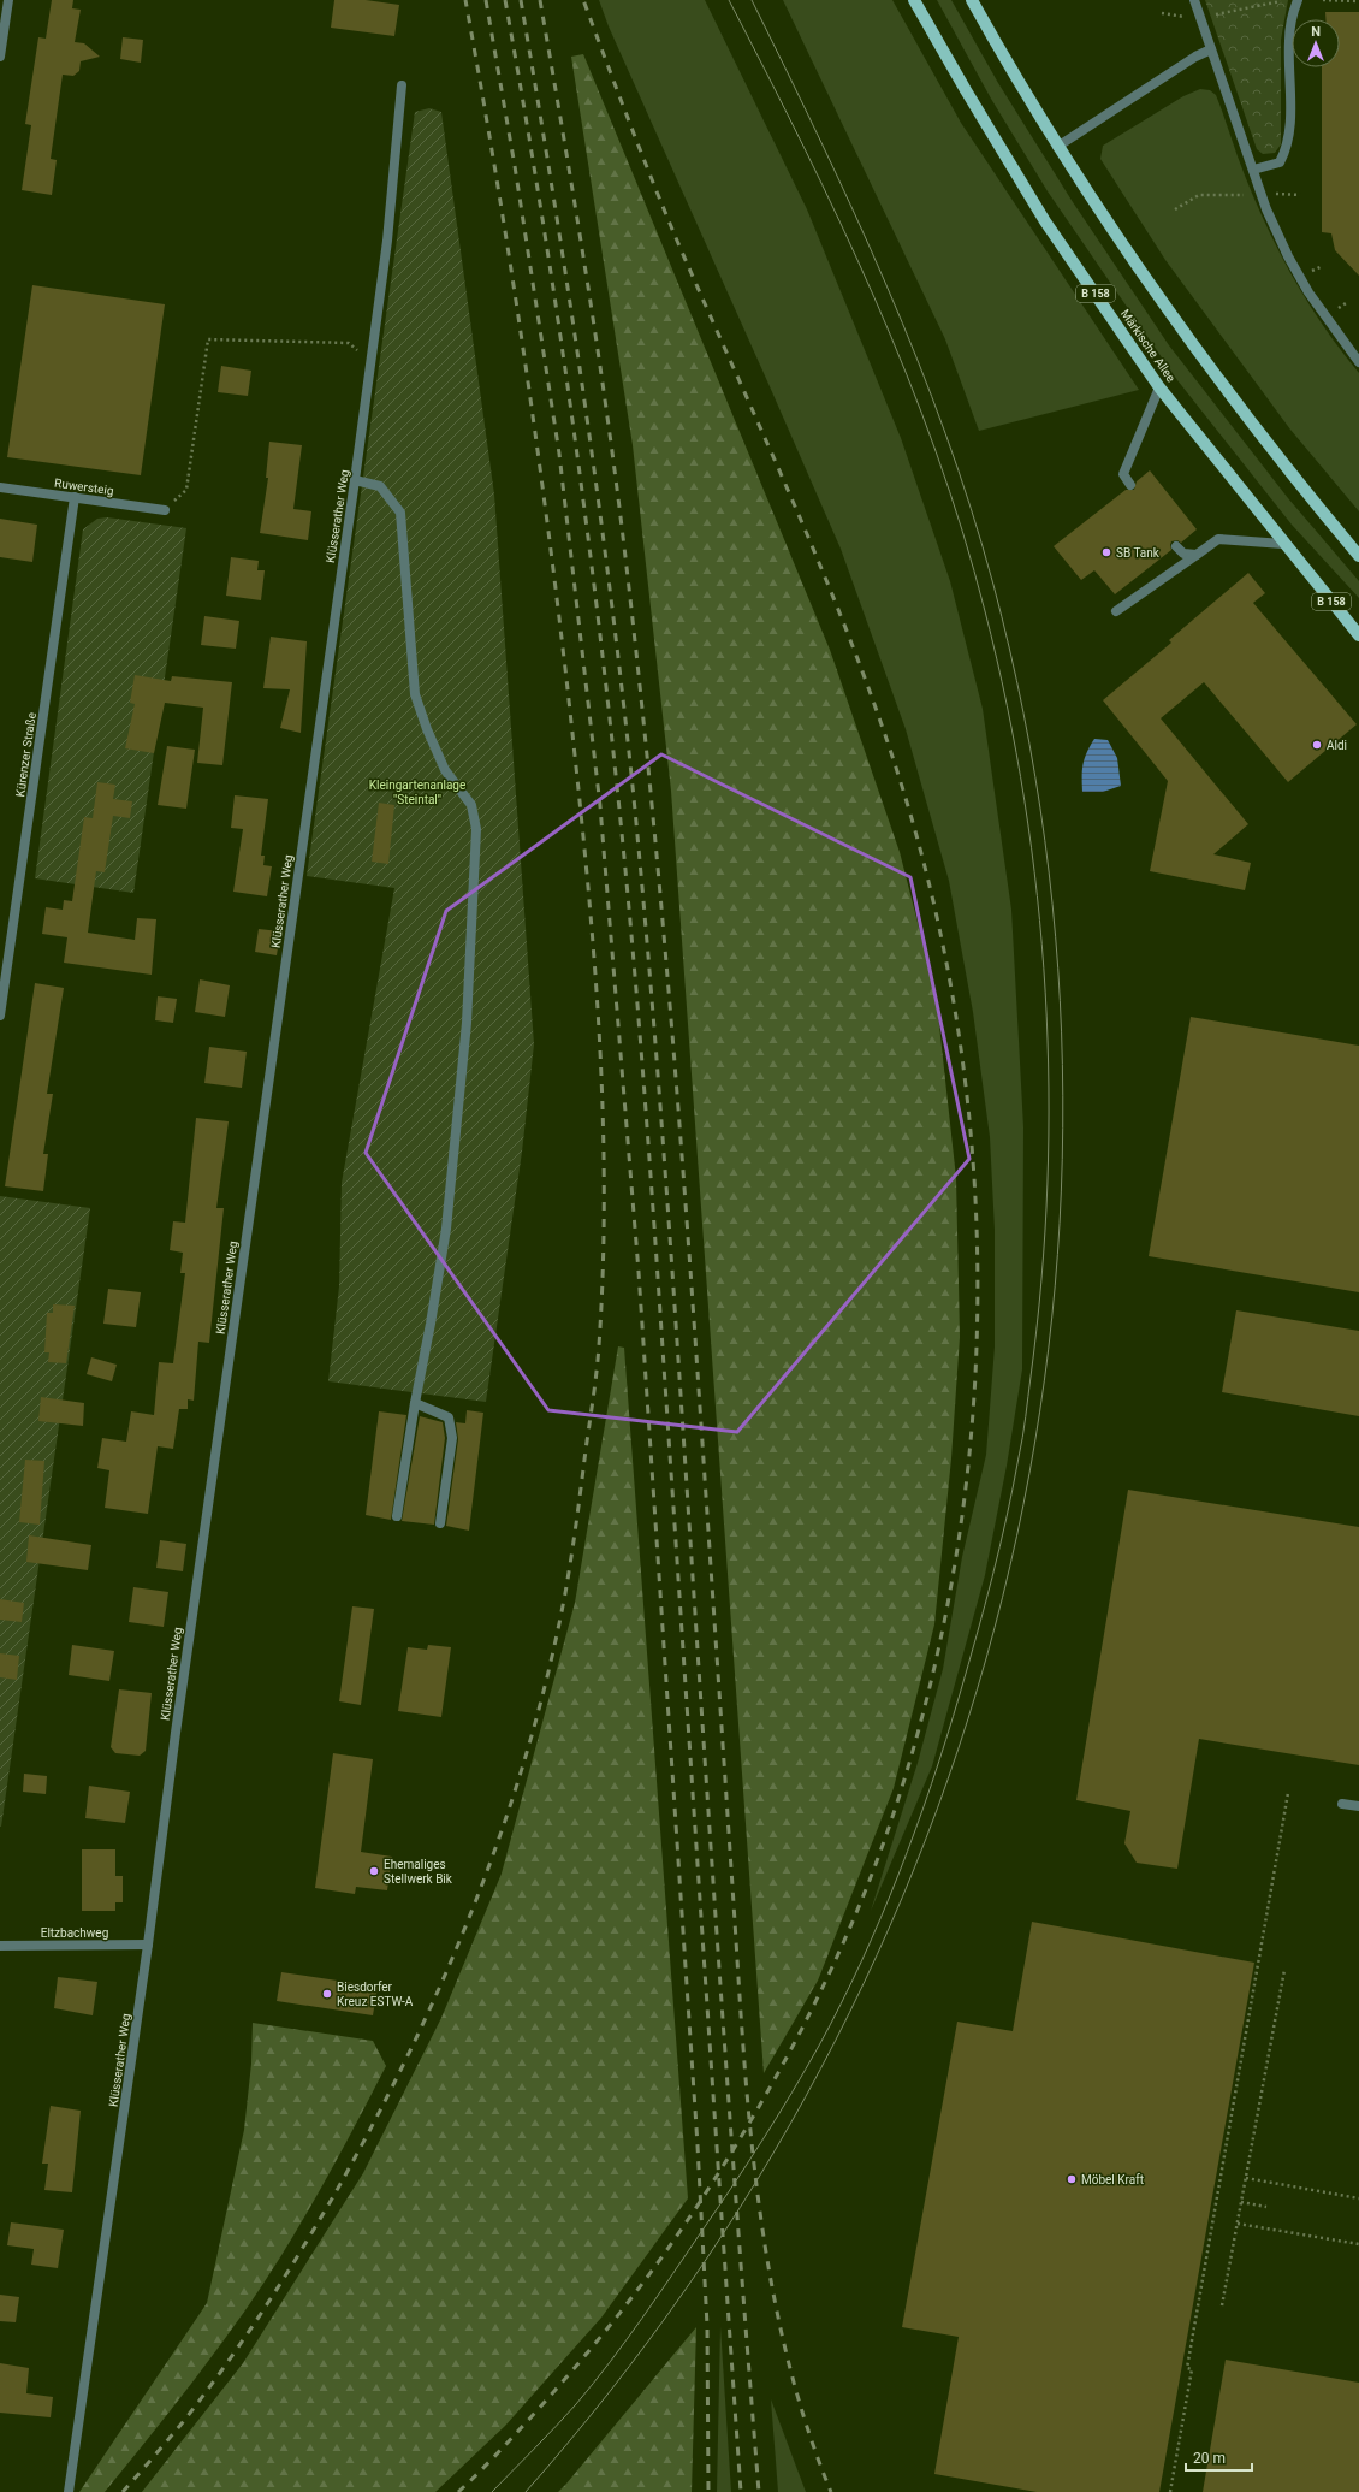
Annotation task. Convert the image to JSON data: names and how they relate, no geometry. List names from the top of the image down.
{
  "streets": {
    "main road": ["B 158", "Märkische Allee"],
    "street": [
      "Ruwersteig",
      "Klüsserather Weg",
      "Kürenzer Straße",
      "Eltzbachweg"
    ]
  },
  "crossings": [
    ["Ruwersteig", "Kürenzer Straße"],
    ["Klüsserather Weg", "Eltzbachweg"]
  ],
  "parks": ["Kleingartenanlage \"Steintal\""],
  "places": [
    "SB Tank",
    "Aldi",
    "Ehemaliges Stellwerk Bik",
    "Biesdorfer Kreuz ESTW-A",
    "Möbel Kraft"
  ],
  "scale_bar": "20 m",
  "north": "top"
}
